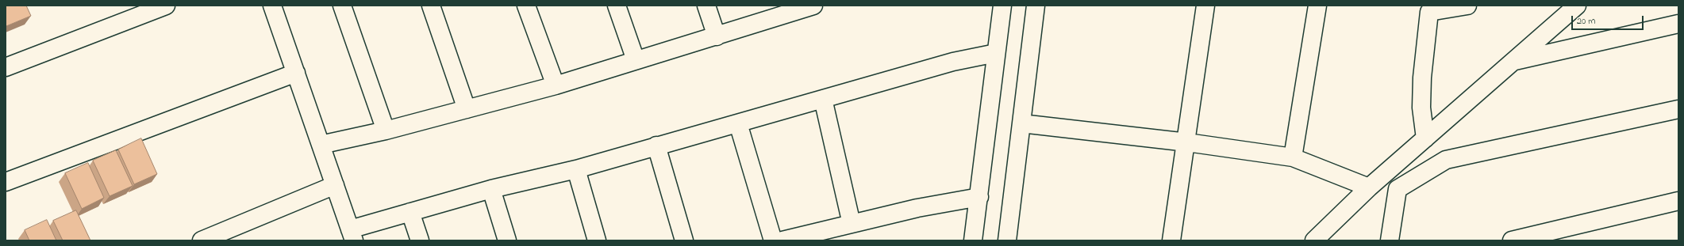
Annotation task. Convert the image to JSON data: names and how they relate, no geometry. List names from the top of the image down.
{
  "scale_bar": "20 m"
}
